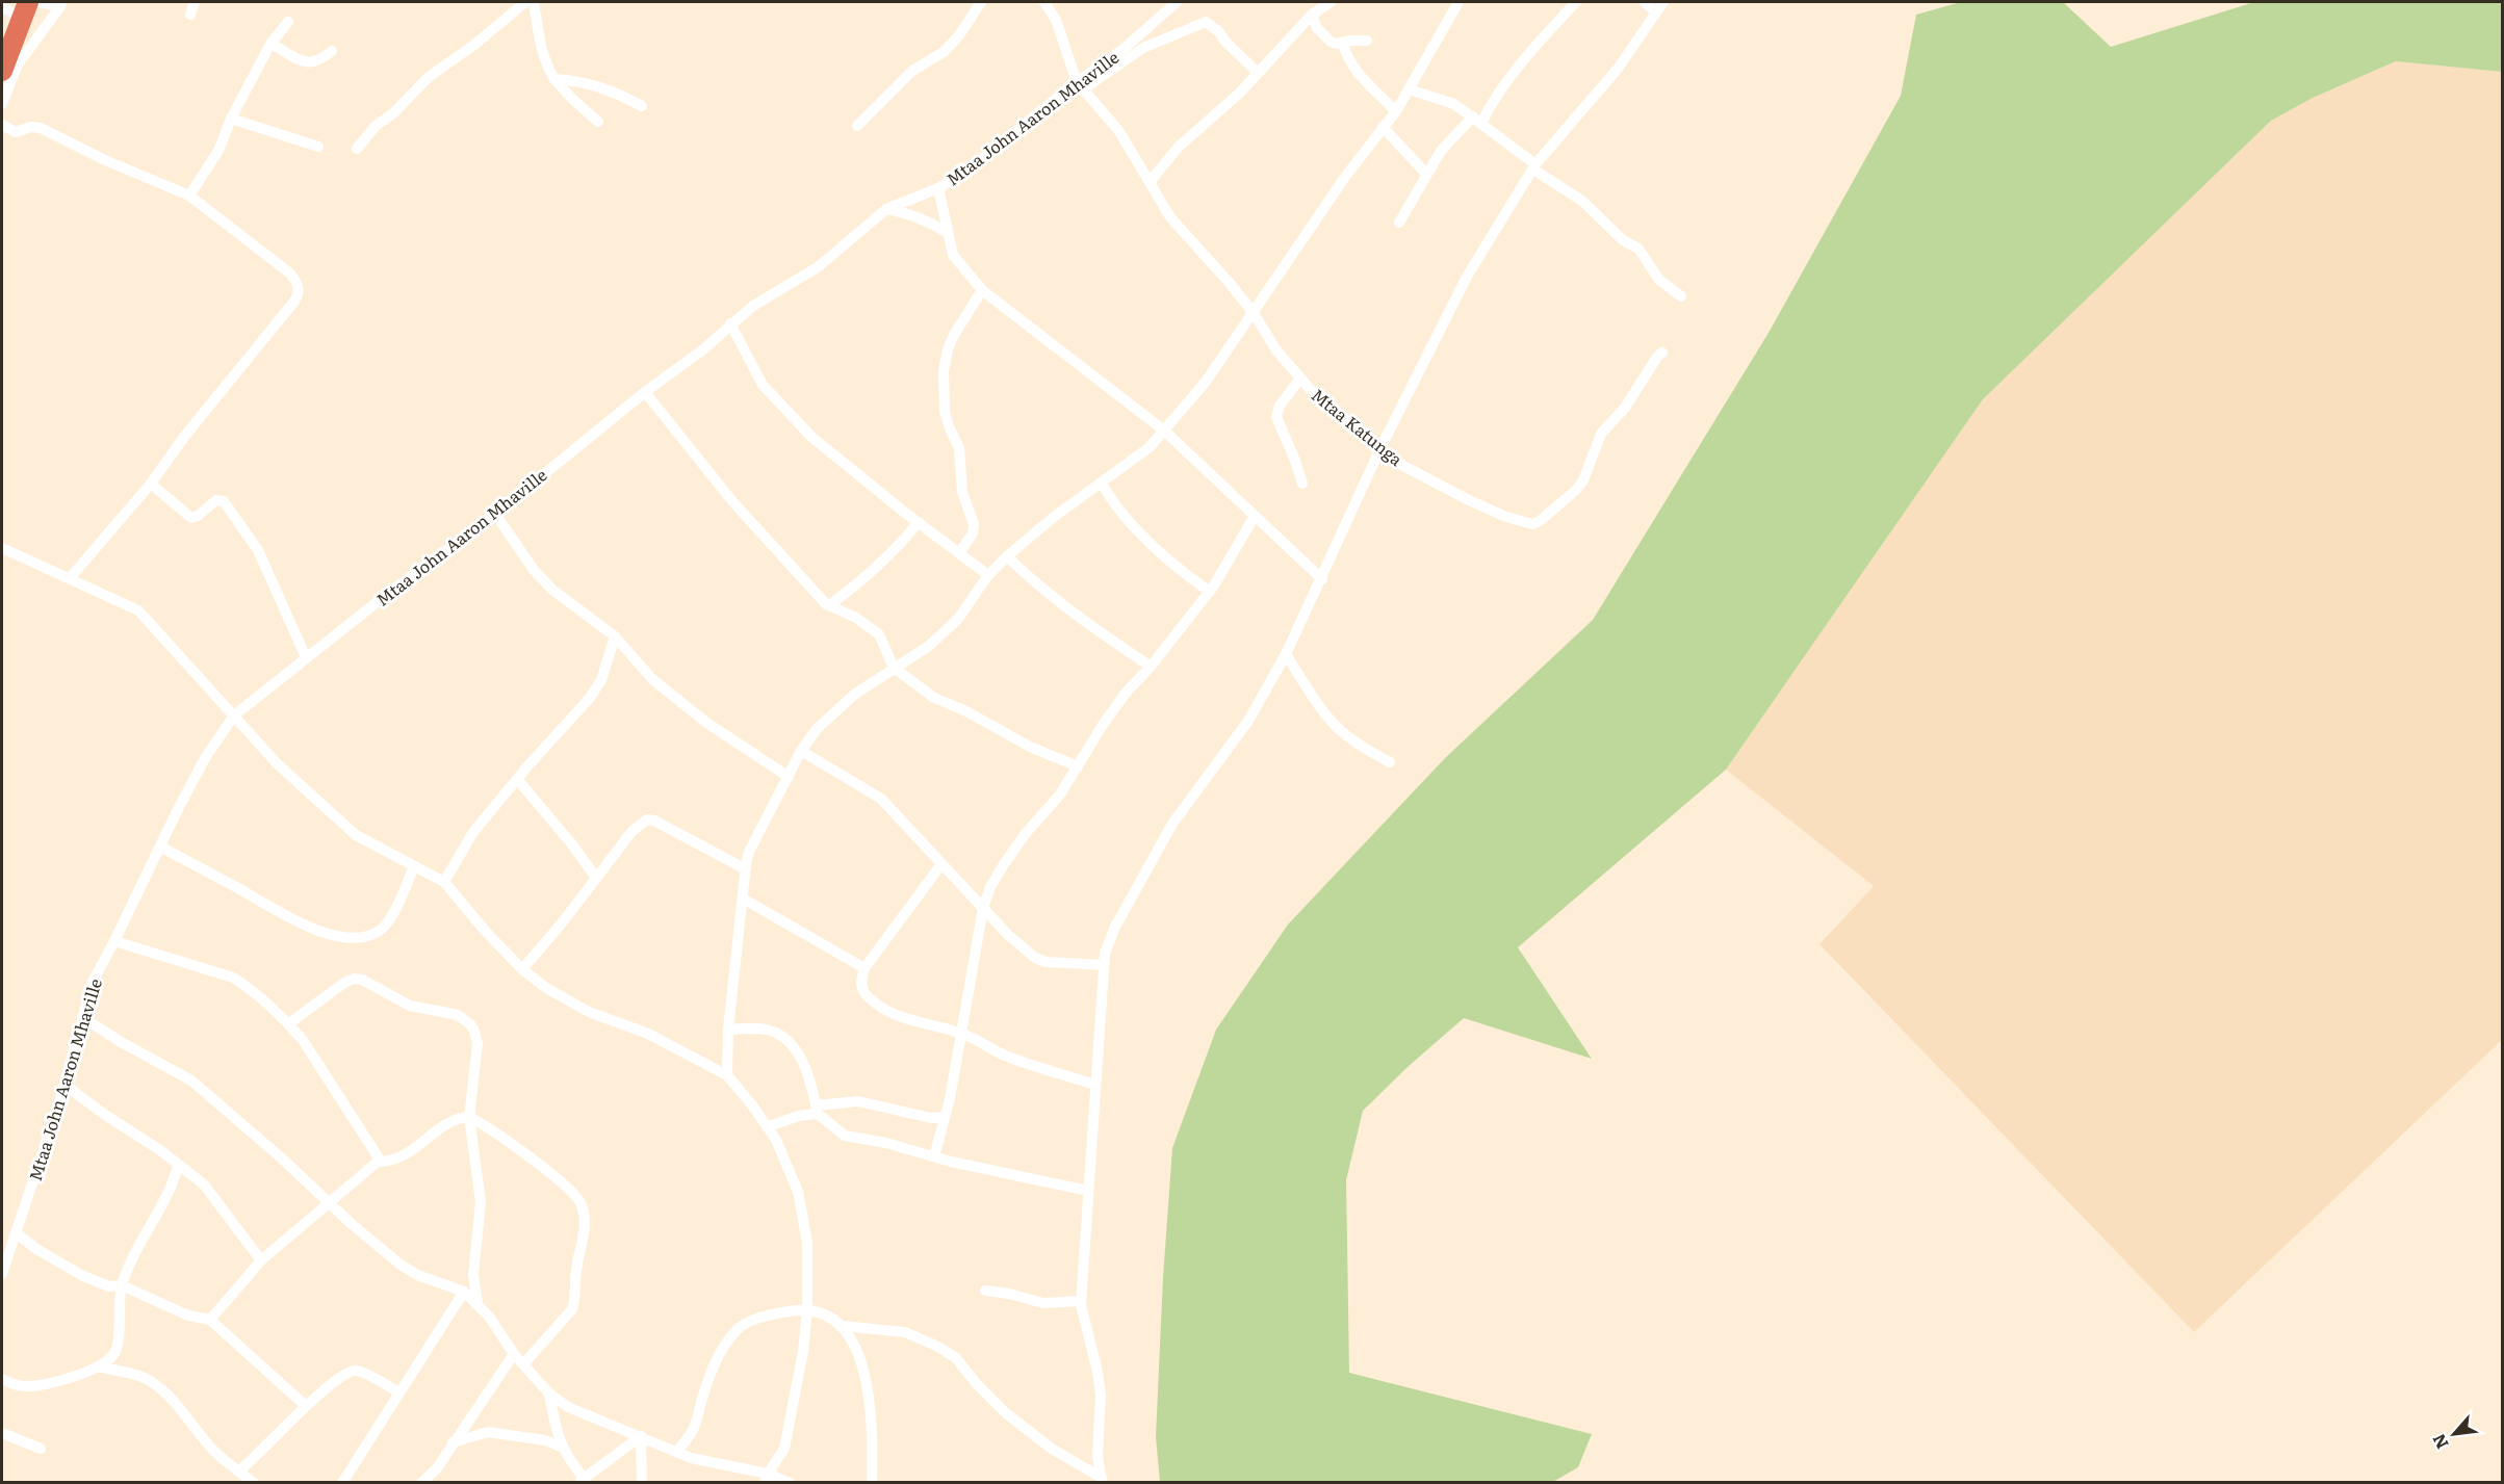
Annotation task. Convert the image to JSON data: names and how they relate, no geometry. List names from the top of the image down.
{
  "streets": {
    "street": ["Mtaa John Aaron Mhaville", "Mtaa Katunga"]
  },
  "crossings": [
    ["Mtaa John Aaron Mhaville", "Mtaa Katunga"]
  ],
  "north": "bottom left"
}
